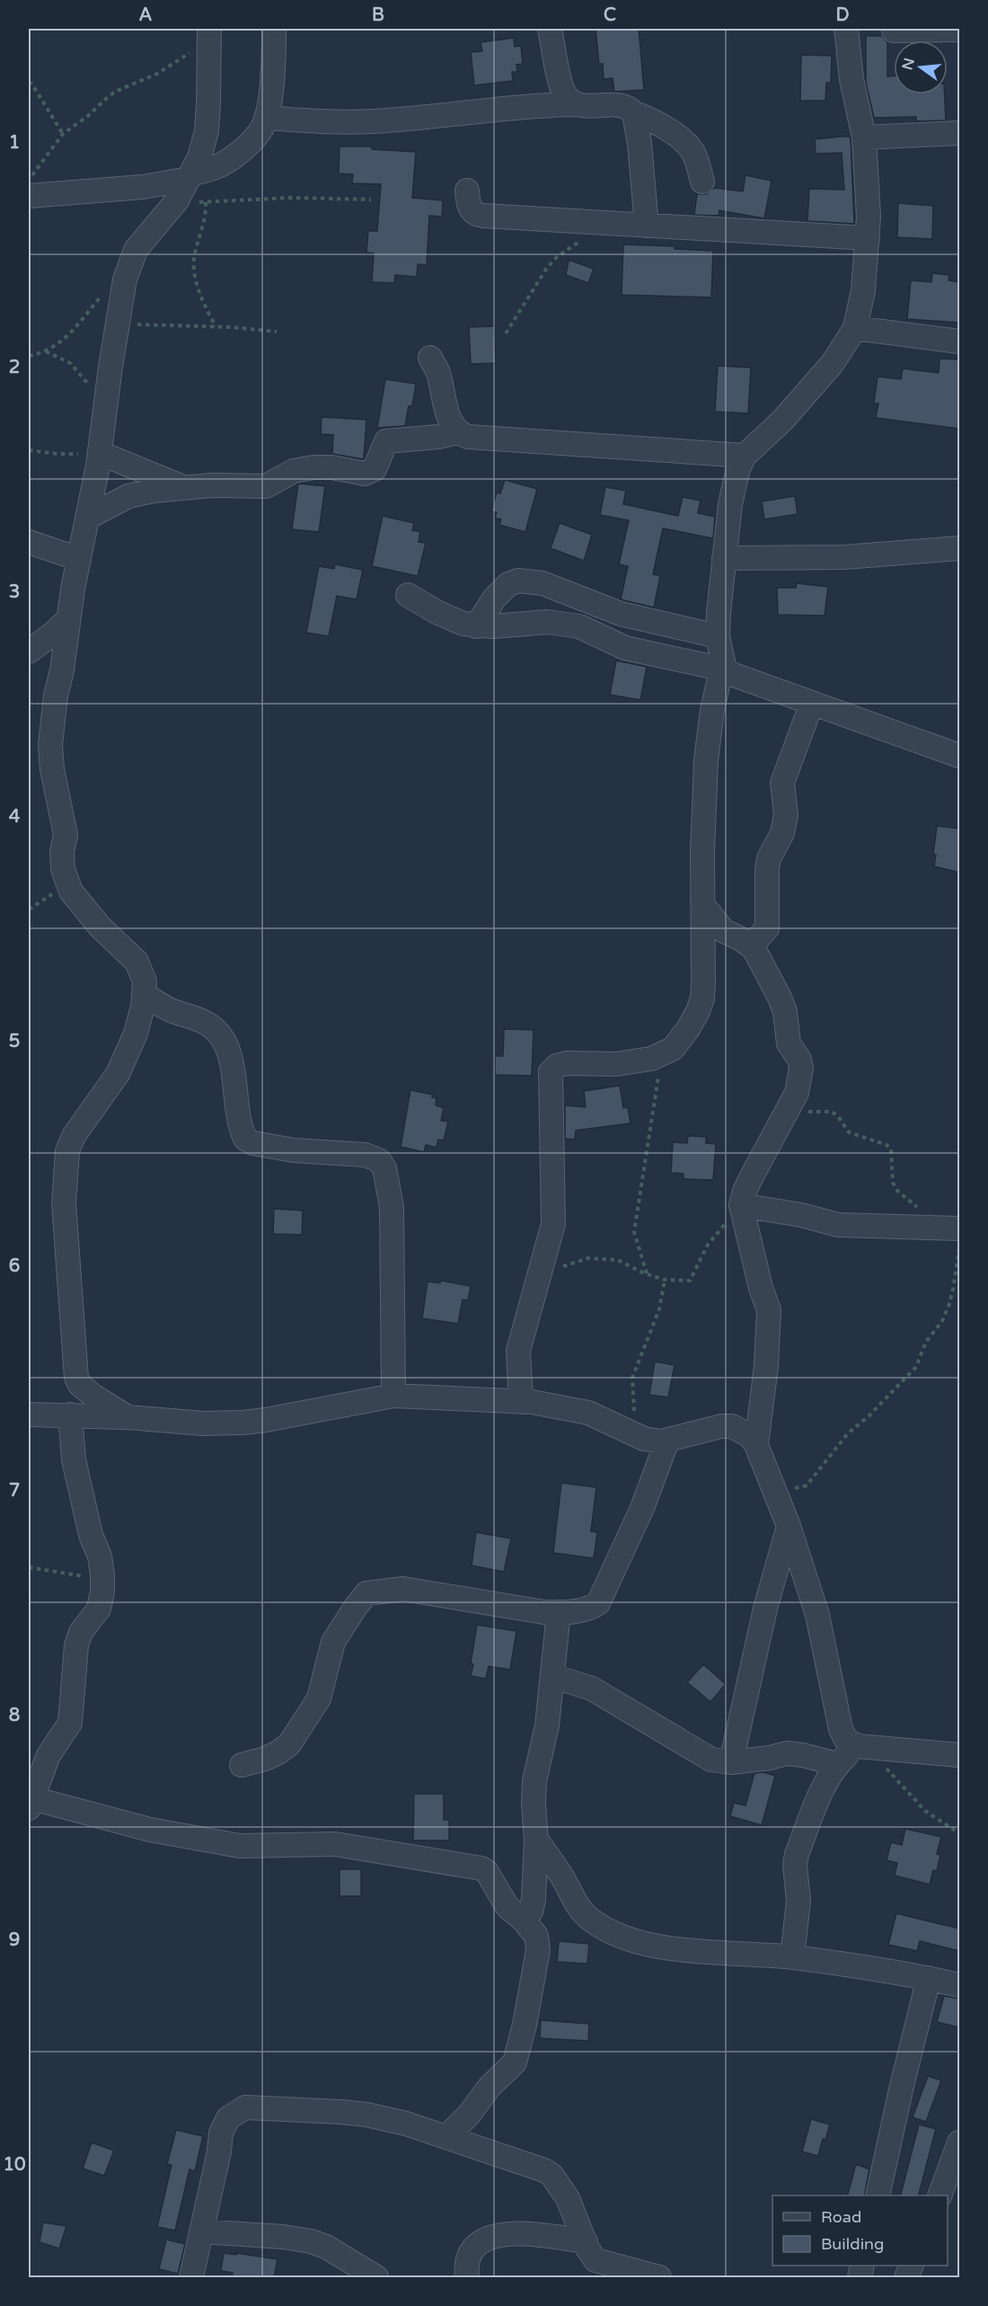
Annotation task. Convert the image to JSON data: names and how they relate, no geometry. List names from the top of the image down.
{
  "legend": ["Road", "Building"],
  "north": "left",
  "grid": {
    "columns": [
      "A",
      "B",
      "C",
      "D"
    ],
    "rows": [
      "1",
      "2",
      "3",
      "4",
      "5",
      "6",
      "7",
      "8",
      "9",
      "10"
    ]
  }
}
